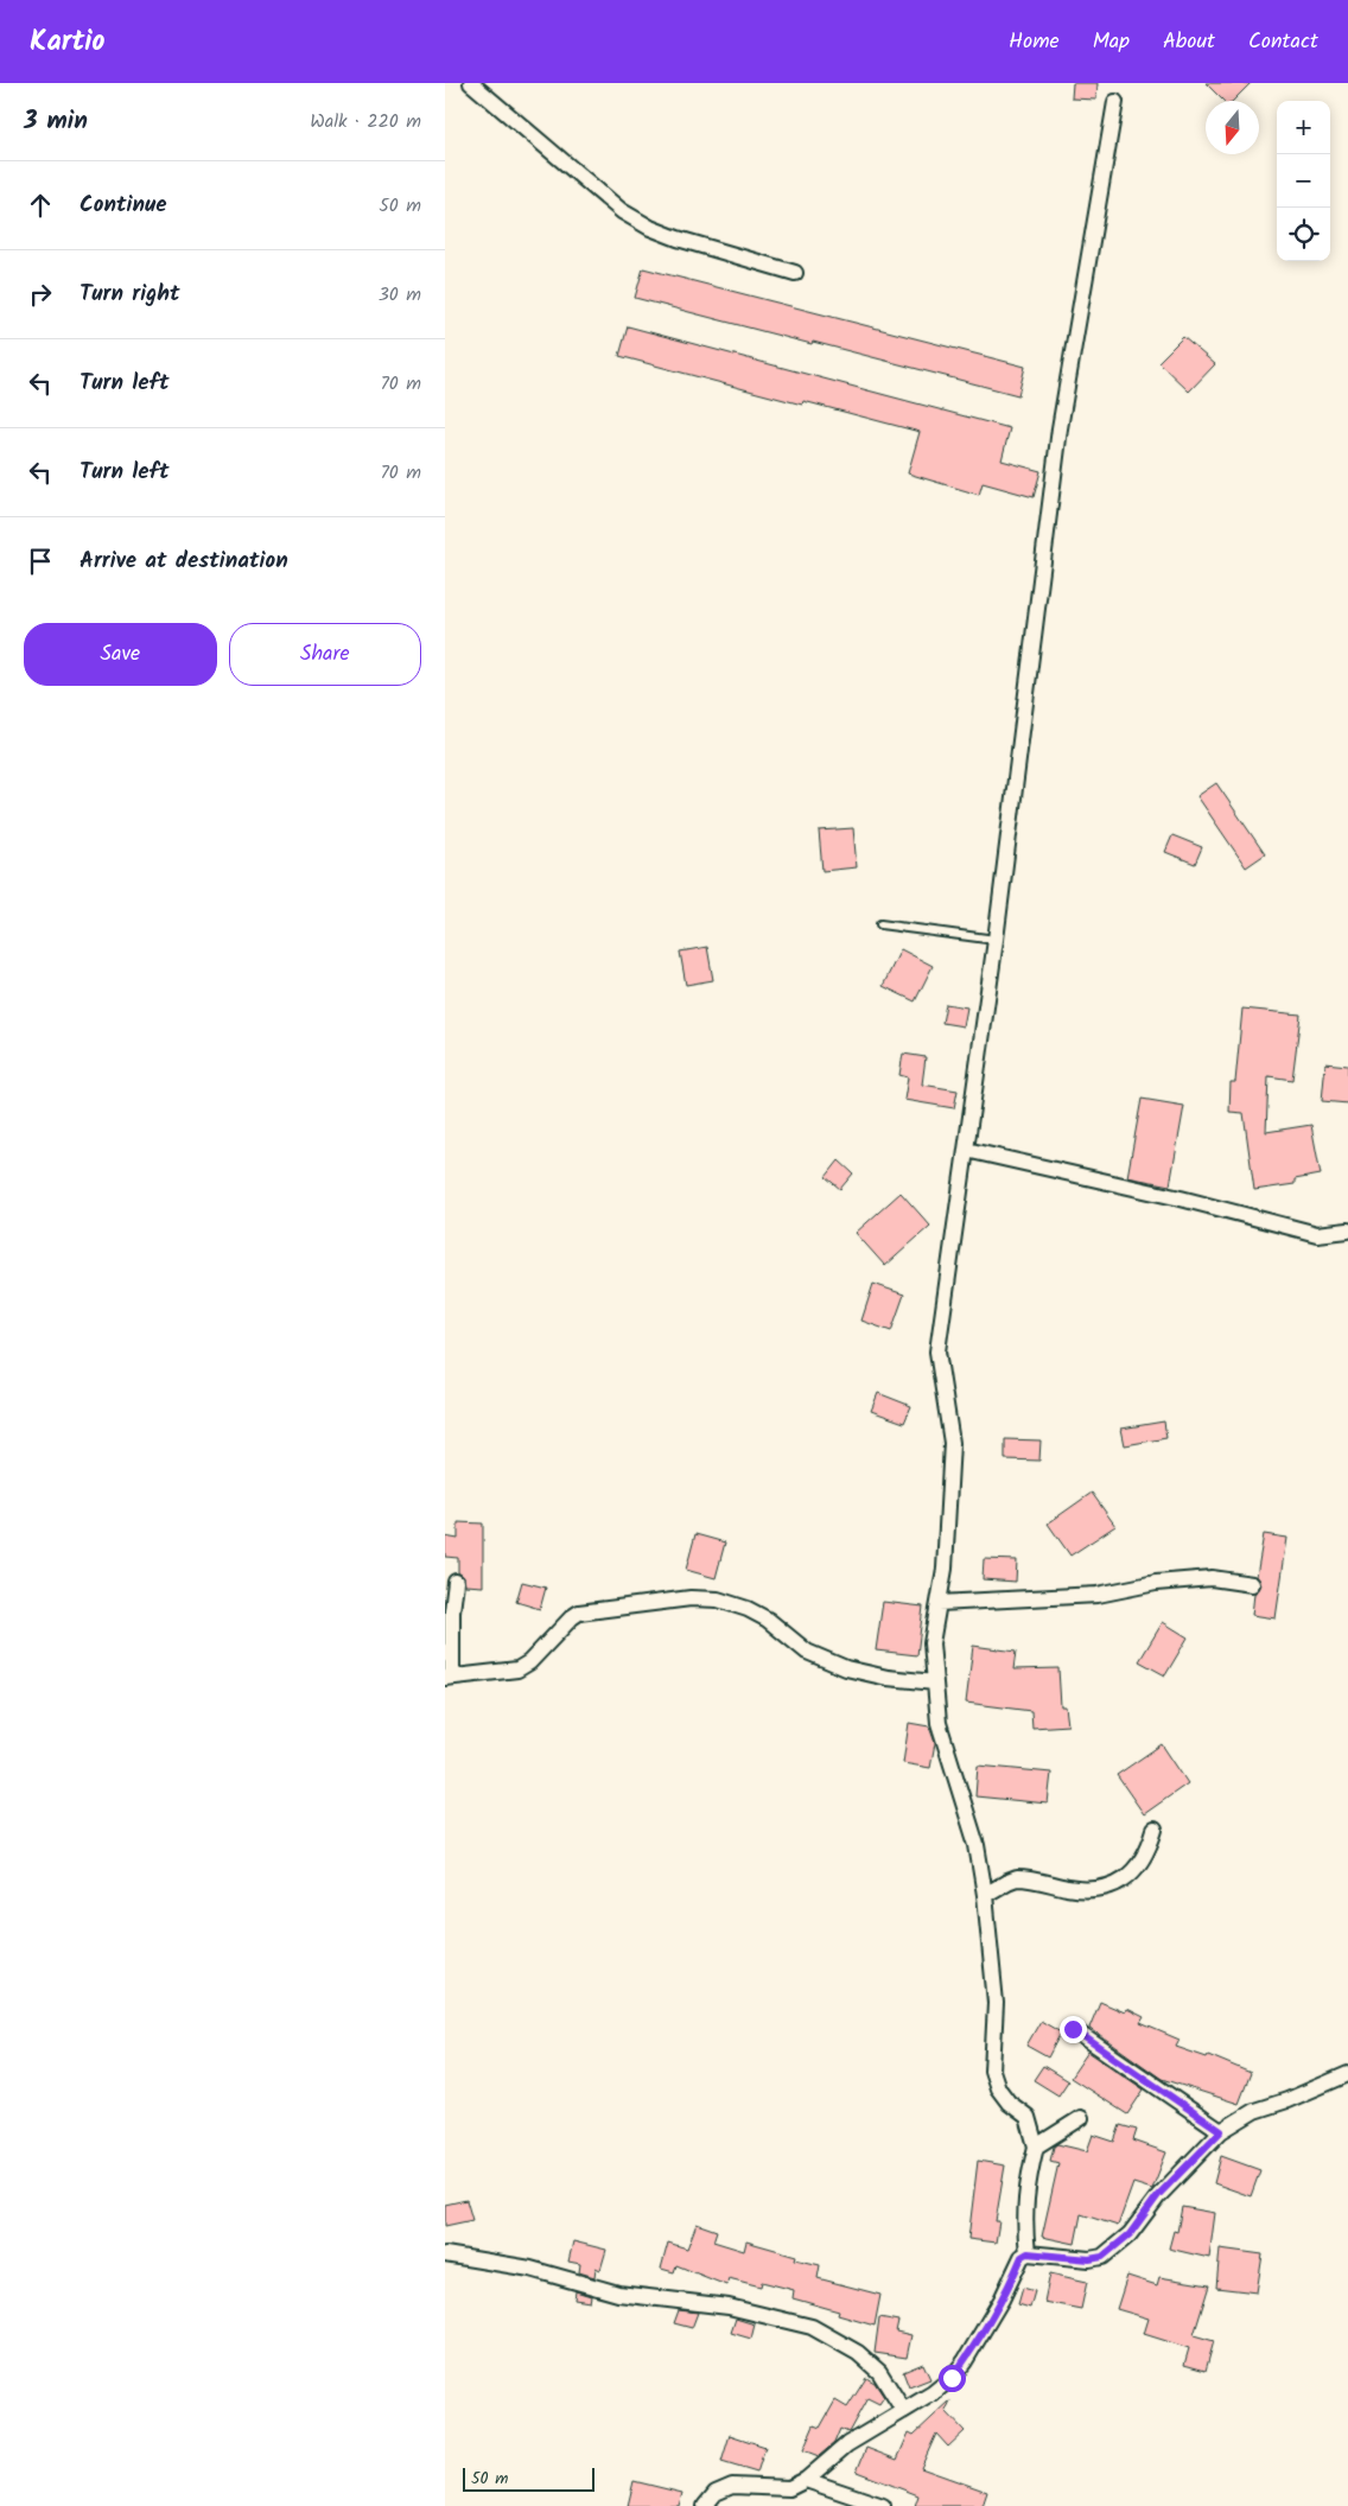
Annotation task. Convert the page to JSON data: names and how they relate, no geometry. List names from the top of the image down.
{
  "scale_bar": "50 m",
  "north": "bottom",
  "page": {
    "header": "Kartio",
    "nav": [
      "Home",
      "Map",
      "About",
      "Contact"
    ],
    "heading": ["3 min", "Walk · 220 m"],
    "map_buttons": ["+", "−"],
    "list": [
      ["Continue", "50 m"],
      ["Turn right", "30 m"],
      ["Turn left", "70 m"],
      ["Turn left", "70 m"],
      "Arrive at destination"
    ],
    "buttons": ["Save", "Share"],
    "scale": "50 m"
  }
}
